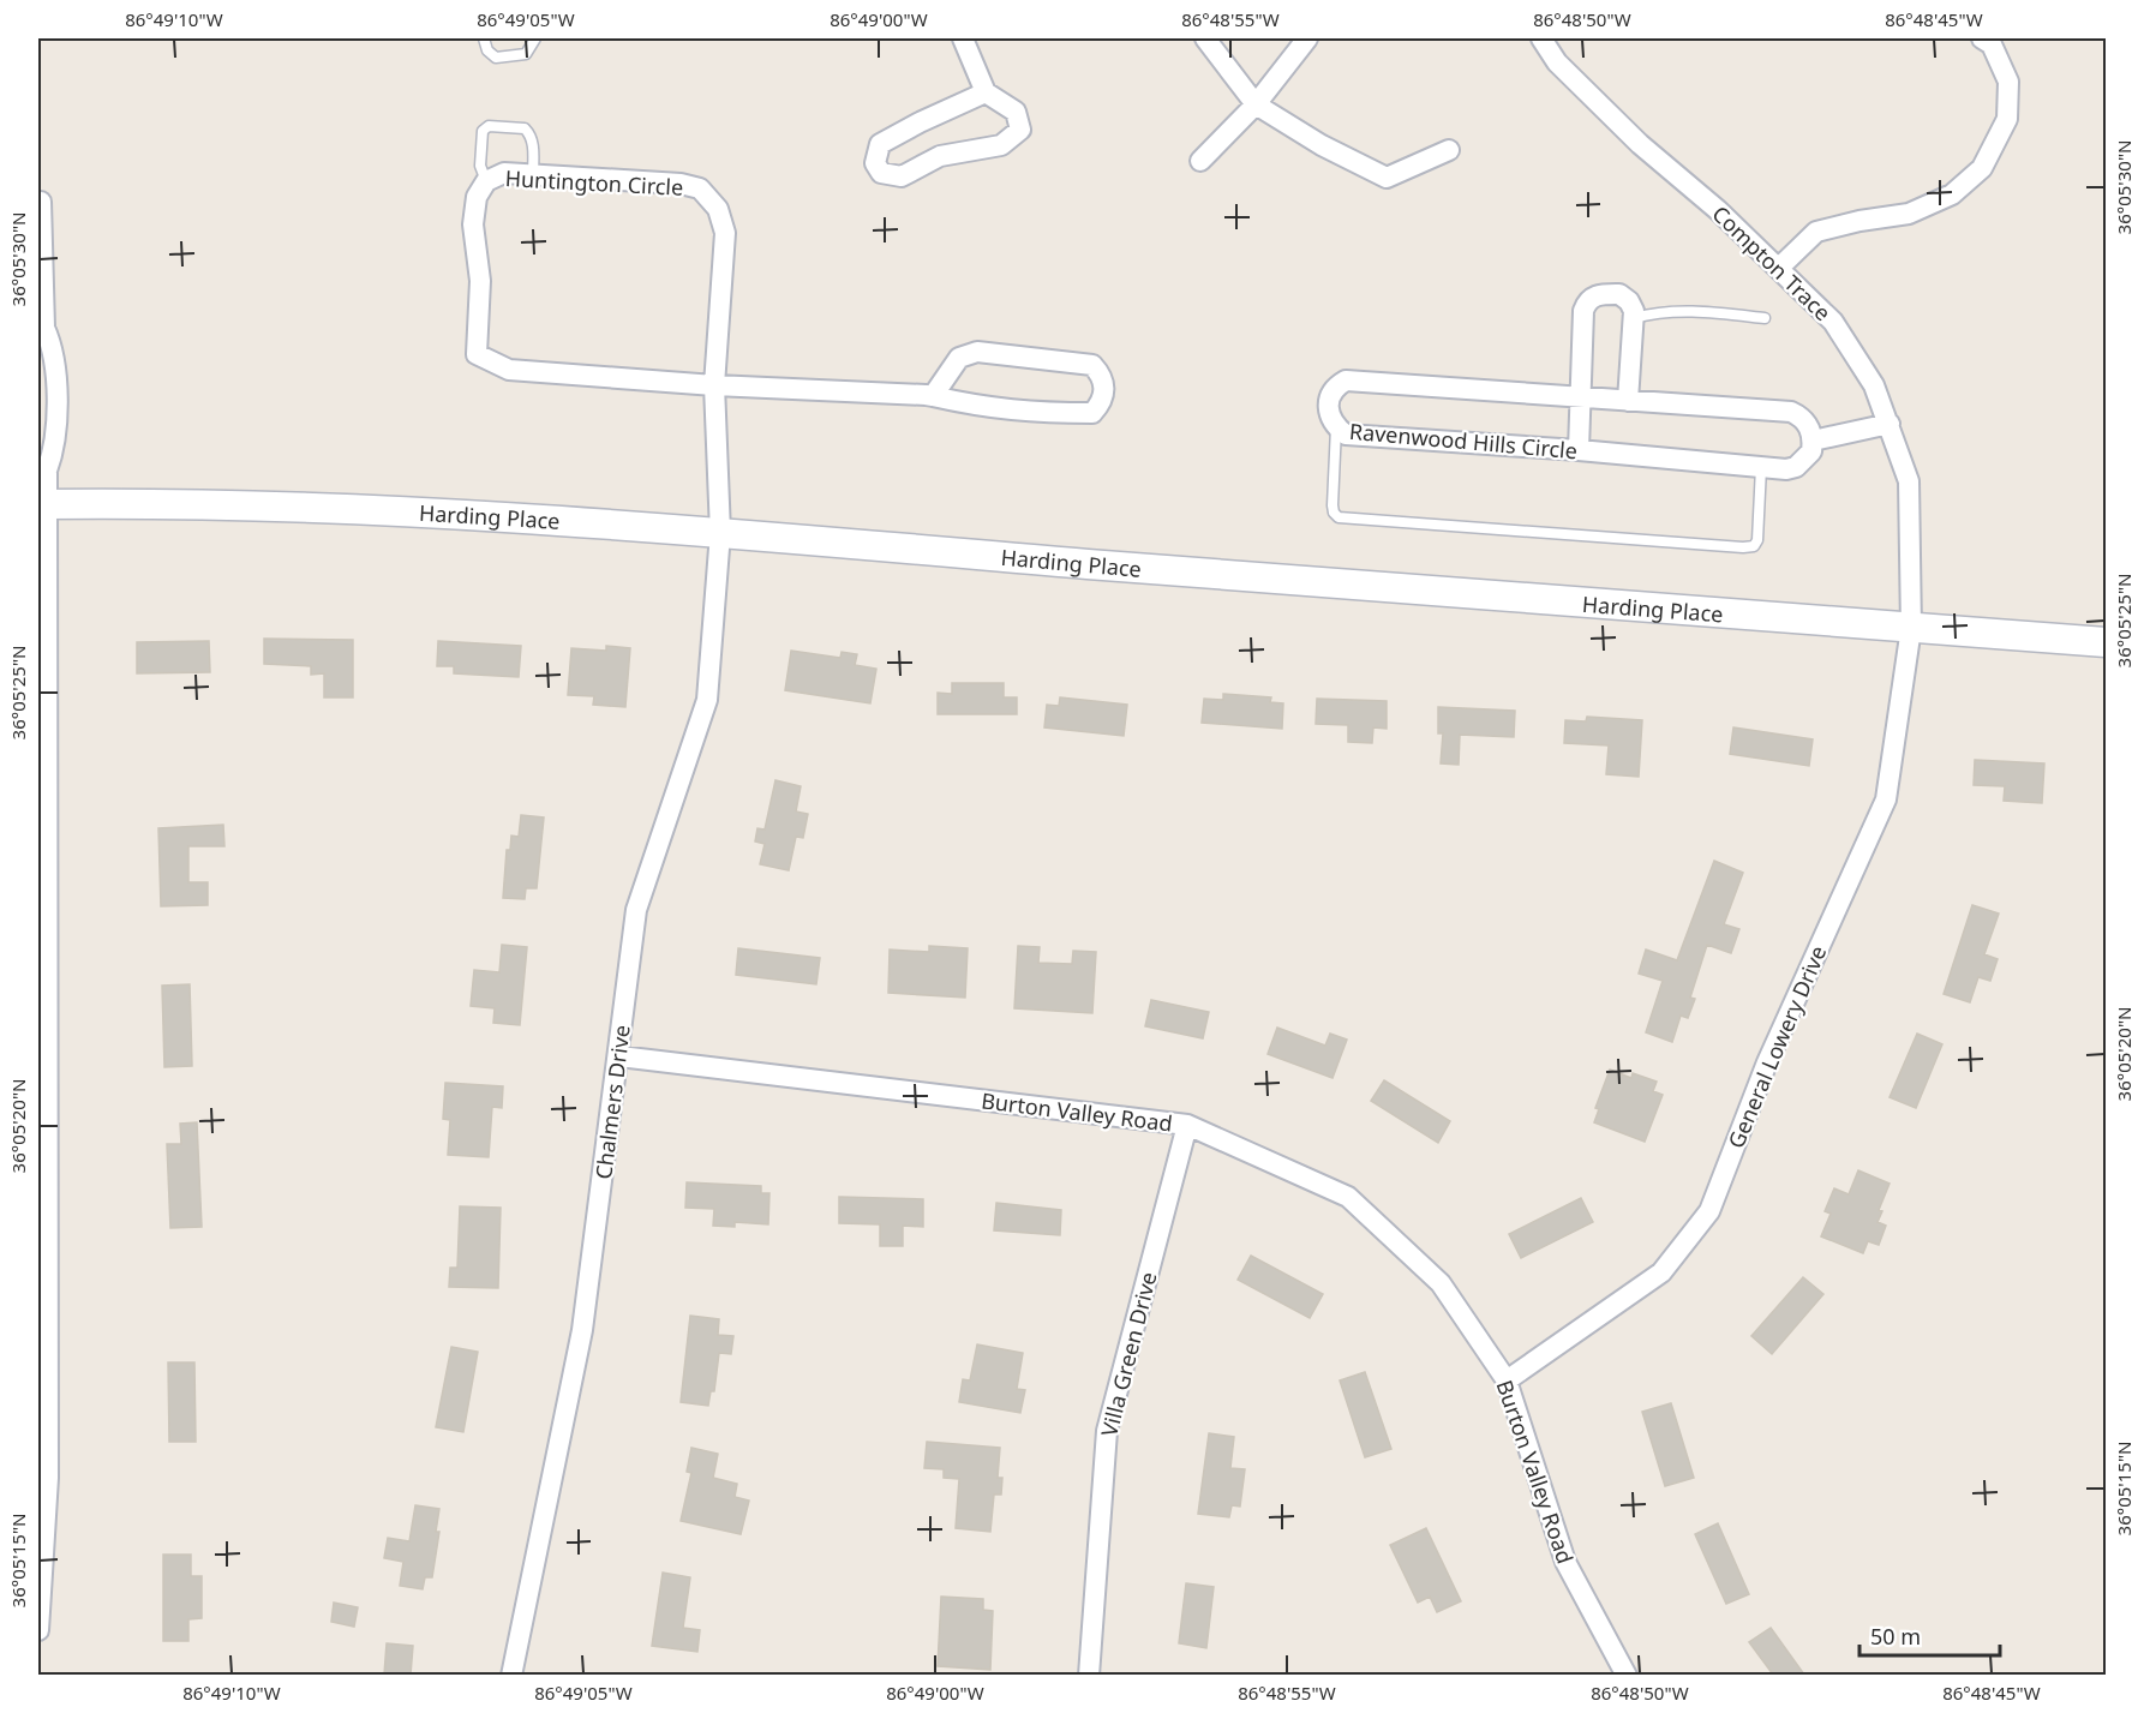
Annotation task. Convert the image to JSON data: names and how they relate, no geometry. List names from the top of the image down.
{
  "streets": {
    "main road": ["Harding Place"],
    "street": [
      "Huntington Circle",
      "Compton Trace",
      "Ravenwood Hills Circle",
      "General Lowery Drive",
      "Chalmers Drive",
      "Burton Valley Road",
      "Villa Green Drive"
    ]
  },
  "crossings": [
    ["Huntington Circle", "Harding Place"],
    ["Huntington Circle", "Chalmers Drive"],
    ["Compton Trace", "Harding Place"],
    ["Compton Trace", "General Lowery Drive"],
    ["Harding Place", "General Lowery Drive"],
    ["Harding Place", "Chalmers Drive"],
    ["General Lowery Drive", "Burton Valley Road"],
    ["Chalmers Drive", "Burton Valley Road"],
    ["Burton Valley Road", "Villa Green Drive"]
  ],
  "scale_bar": "50 m",
  "coordinates": [
    "86°49'10\"W",
    "86°49'05\"W",
    "86°49'00\"W",
    "86°48'55\"W",
    "86°48'50\"W",
    "86°48'45\"W",
    "36°05'30\"N",
    "36°05'25\"N",
    "36°05'20\"N",
    "36°05'15\"N"
  ]
}
